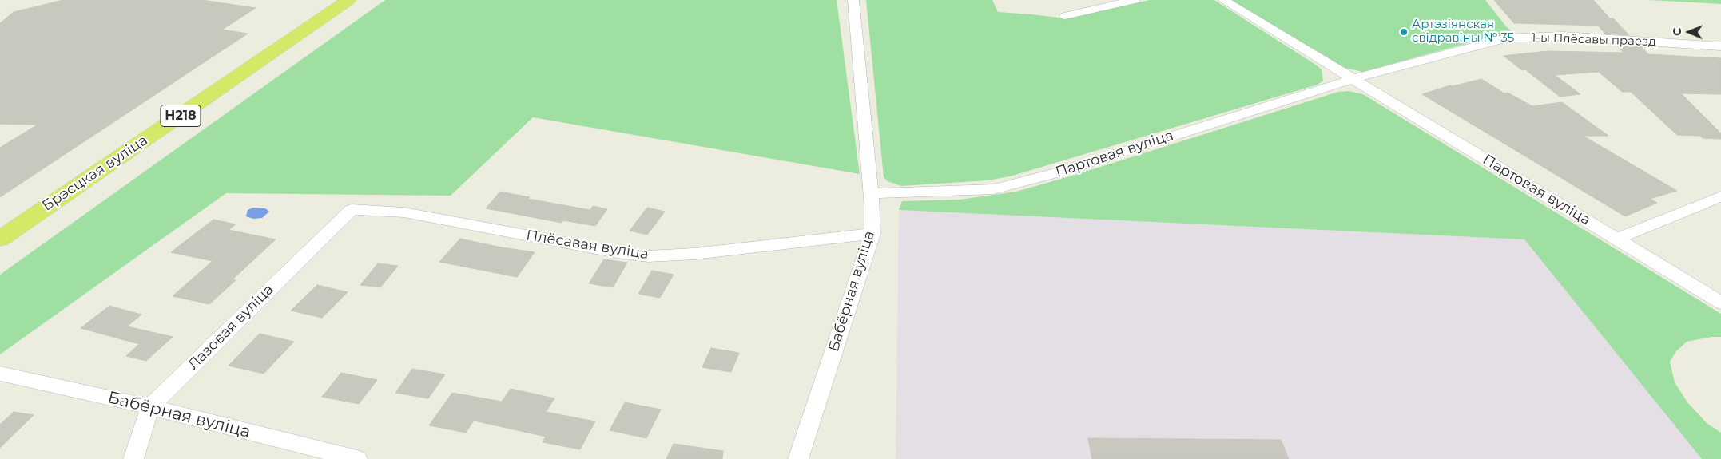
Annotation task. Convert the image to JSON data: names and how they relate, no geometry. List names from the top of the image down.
{
  "streets": {
    "main road": ["Н218", "Брэсцкая вуліца"],
    "street": [
      "1-ы Плёсавы праезд",
      "Партовая вуліца",
      "Плёсавая вуліца",
      "Бабёрная вуліца",
      "Лазовая вуліца"
    ]
  },
  "crossings": [
    ["1-ы Плёсавы праезд", "Партовая вуліца"],
    ["Партовая вуліца", "Бабёрная вуліца"],
    ["Плёсавая вуліца", "Бабёрная вуліца"],
    ["Плёсавая вуліца", "Лазовая вуліца"],
    ["Бабёрная вуліца", "Лазовая вуліца"]
  ],
  "places": ["Артэзіянская свідравіны № 35"],
  "north": "left"
}
